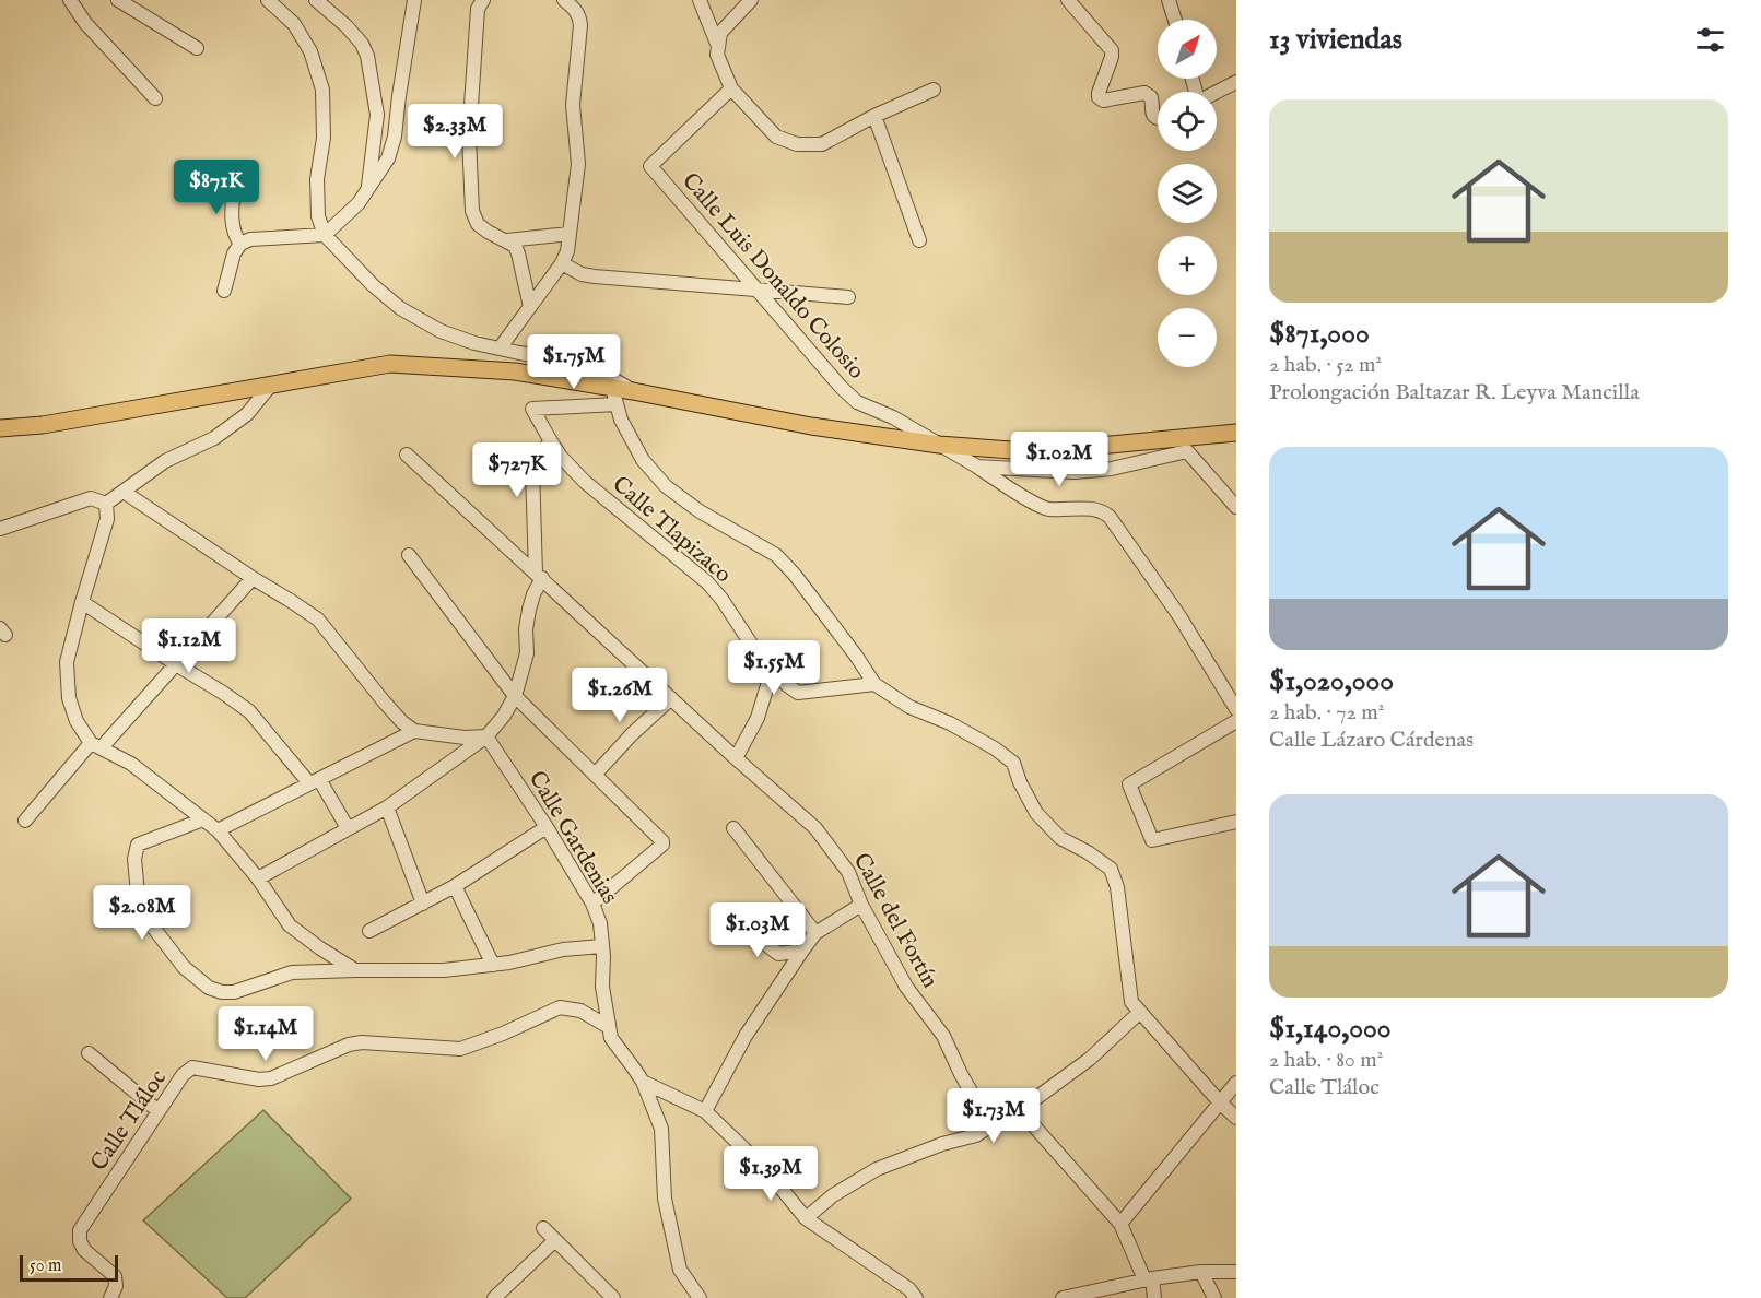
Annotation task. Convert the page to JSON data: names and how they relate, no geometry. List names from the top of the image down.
{
  "streets": {
    "street": [
      "Calle Luis Donaldo Colosio",
      "Calle Tlapizaco",
      "Calle Gardenias",
      "Calle del Fortín",
      "Calle Tláloc"
    ]
  },
  "crossings": [
    ["Calle Gardenias", "Calle Tláloc"]
  ],
  "scale_bar": "50 m",
  "north": "top right",
  "page": {
    "heading": "13 viviendas",
    "map_buttons": ["+", "−"],
    "list": [
      {
        "name": "$871,000",
        "note": "2 hab. · 52 m² · Prolongación Baltazar R. Leyva Mancilla"
      },
      {
        "name": "$1,020,000",
        "note": "2 hab. · 72 m² · Calle Lázaro Cárdenas"
      },
      {
        "name": "$1,140,000",
        "note": "2 hab. · 80 m² · Calle Tláloc"
      }
    ],
    "price": [
      "$2.33M",
      "$871K",
      "$1.75M",
      "$1.02M",
      "$727K",
      "$1.12M",
      "$1.55M",
      "$1.26M",
      "$2.08M",
      "$1.03M",
      "$1.14M",
      "$1.73M",
      "$1.39M"
    ],
    "scale": "50 m"
  }
}
